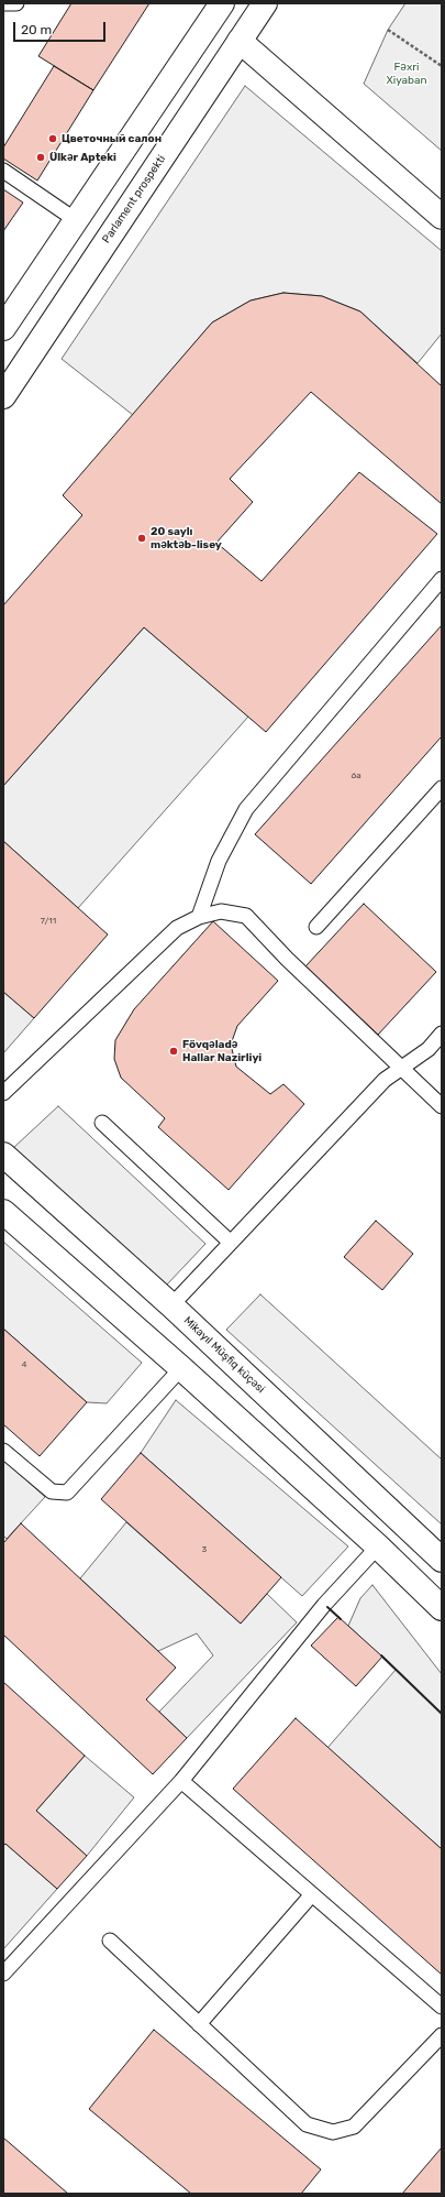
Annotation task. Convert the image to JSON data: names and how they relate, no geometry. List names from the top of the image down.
{
  "streets": {
    "main road": ["Parlament prospekti", "Mikayıl Müşfiq küçəsi"]
  },
  "parks": ["Fəxri Xiyaban"],
  "places": [
    "Цветочный салон",
    "Ülkər Apteki",
    "20 saylı məktəb-lisey",
    "Fövqəladə Hallar Nazirliyi"
  ],
  "house_numbers": [
    "6a",
    "7/11",
    "4",
    "3"
  ],
  "scale_bar": "20 m"
}
